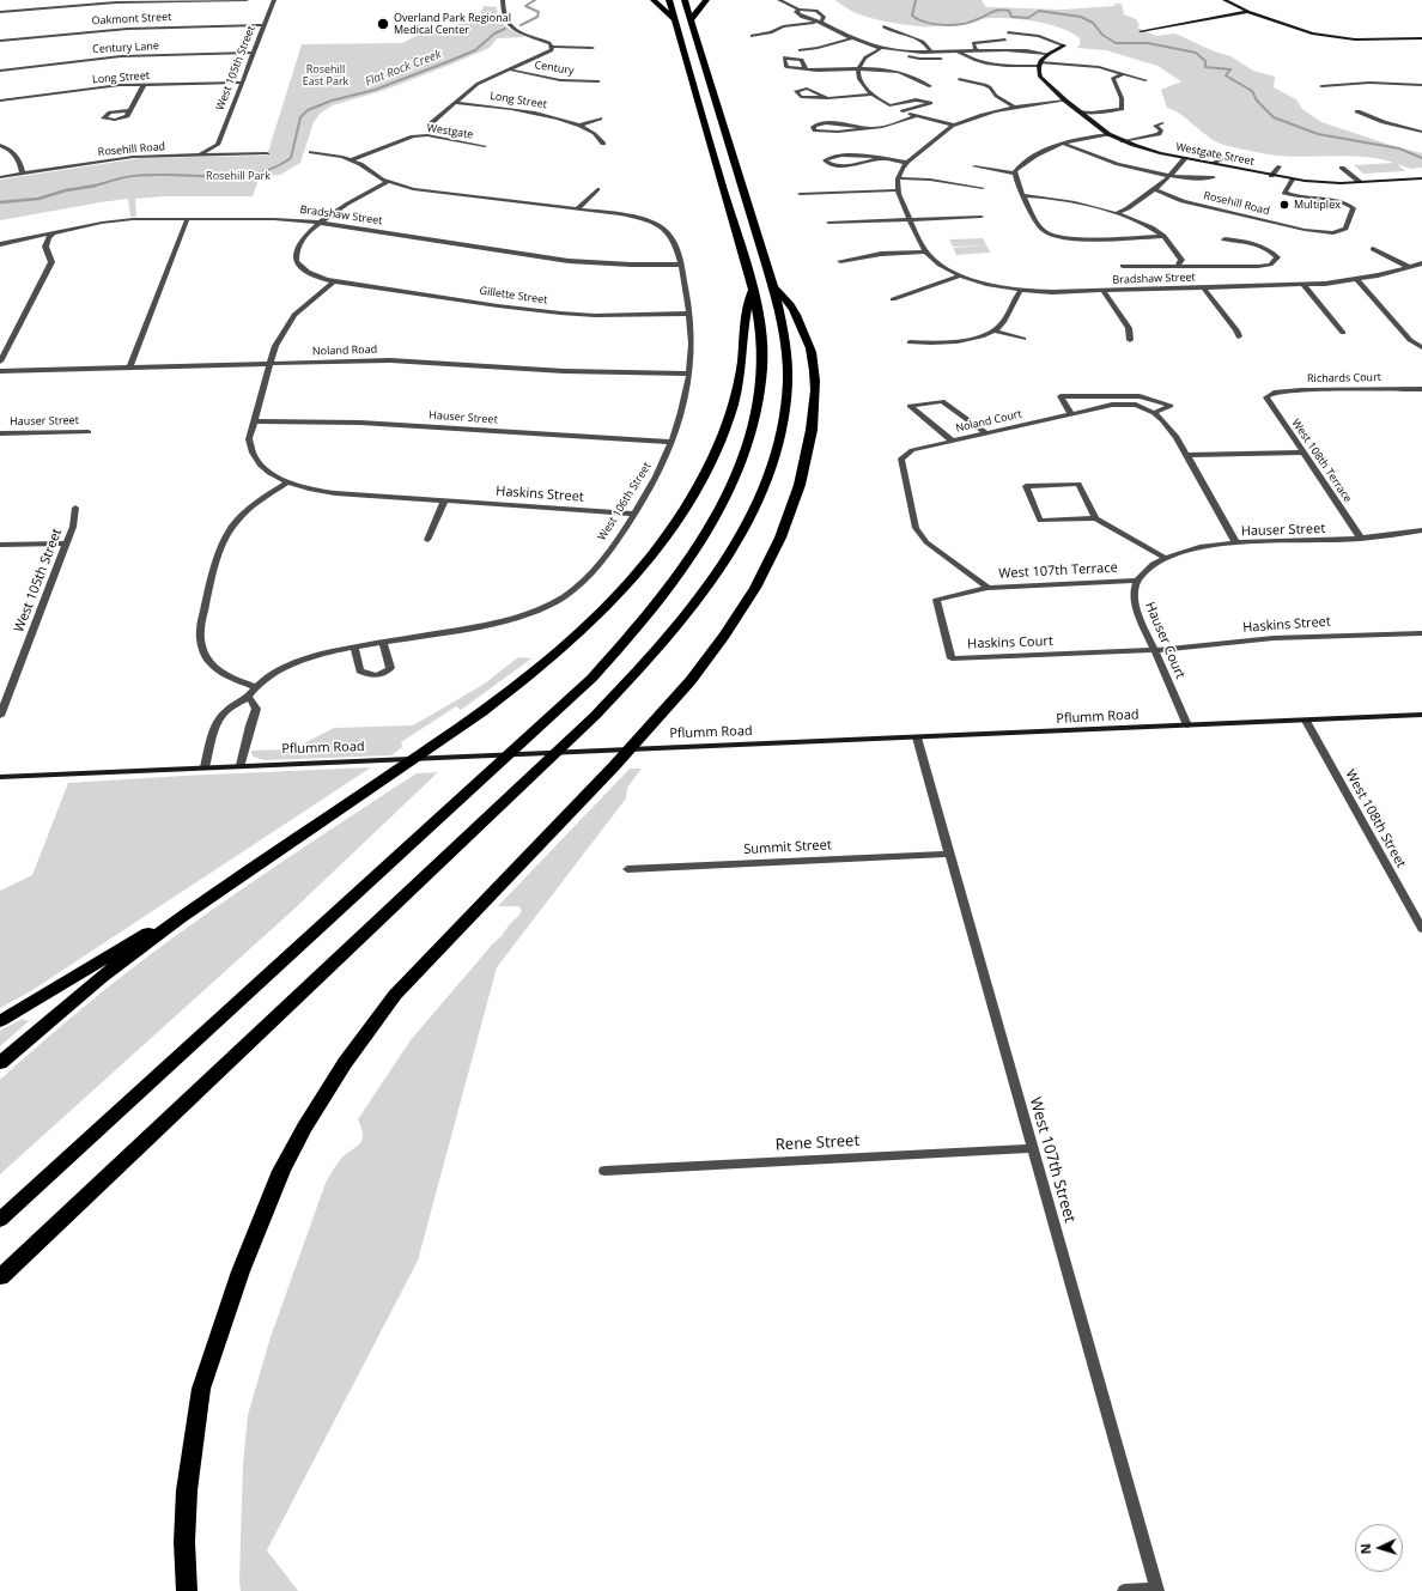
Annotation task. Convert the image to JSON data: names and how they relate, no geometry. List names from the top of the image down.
{
  "streets": {
    "street": [
      "Oakmont Street",
      "Century Lane",
      "West 105th Street",
      "Century",
      "Long Street",
      "Westgate",
      "Rosehill Road",
      "Westgate Street",
      "Bradshaw Street",
      "Gillette Street",
      "Noland Road",
      "Richards Court",
      "Hauser Street",
      "Noland Court",
      "West 108th Terrace",
      "Haskins Street",
      "West 106th Street",
      "West 107th Terrace",
      "Hauser Court",
      "Haskins Court",
      "Pflumm Road",
      "West 108th Street",
      "Summit Street",
      "Rene Street",
      "West 107th Street"
    ]
  },
  "crossings": [
    ["Oakmont Street", "West 105th Street"],
    ["Century Lane", "West 105th Street"],
    ["West 105th Street", "Long Street"],
    ["Rosehill Road", "Westgate Street"],
    ["Bradshaw Street", "Gillette Street"],
    ["Bradshaw Street", "West 106th Street"],
    ["Gillette Street", "Haskins Street"],
    ["Gillette Street", "West 106th Street"],
    ["Noland Road", "Haskins Street"],
    ["Noland Road", "West 106th Street"],
    ["Richards Court", "West 108th Terrace"],
    ["Hauser Street", "Noland Court"],
    ["Hauser Street", "West 108th Terrace"],
    ["Hauser Street", "Haskins Street"],
    ["Hauser Street", "West 106th Street"],
    ["Hauser Street", "West 107th Terrace"],
    ["Hauser Street", "Hauser Court"],
    ["Noland Court", "West 107th Terrace"],
    ["Haskins Street", "West 106th Street"],
    ["Haskins Street", "Hauser Court"],
    ["Haskins Street", "Haskins Court"],
    ["West 106th Street", "Pflumm Road"],
    ["West 107th Terrace", "Hauser Court"],
    ["West 107th Terrace", "Haskins Court"],
    ["Hauser Court", "Haskins Court"],
    ["Hauser Court", "Pflumm Road"],
    ["Pflumm Road", "West 108th Street"],
    ["Pflumm Road", "West 107th Street"],
    ["Summit Street", "West 107th Street"],
    ["Rene Street", "West 107th Street"]
  ],
  "water": ["Flat Rock Creek"],
  "parks": ["Rosehill East Park", "Rosehill Park"],
  "places": ["Overland Park Regional Medical Center", "Multiplex"],
  "north": "left"
}
